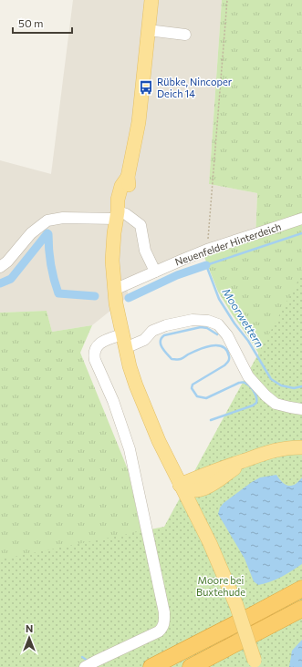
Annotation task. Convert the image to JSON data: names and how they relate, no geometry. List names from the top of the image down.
{
  "streets": {
    "street": ["Neuenfelder Hinterdeich"]
  },
  "water": ["Moorwettern"],
  "parks": ["Moore bei Buxtehude"],
  "places": {
    "bus stop": ["Rübke, Nincoper Deich 14"]
  },
  "scale_bar": "50 m",
  "north": "top"
}
